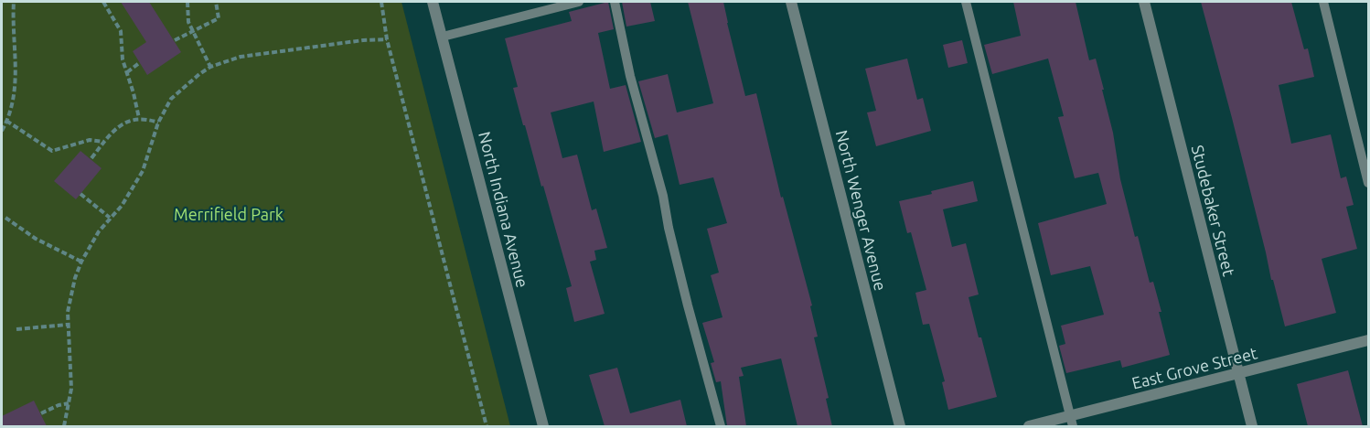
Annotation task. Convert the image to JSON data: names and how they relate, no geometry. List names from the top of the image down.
{
  "streets": {
    "street": [
      "North Indiana Avenue",
      "North Wenger Avenue",
      "Studebaker Street",
      "East Grove Street"
    ]
  },
  "crossings": [
    ["Studebaker Street", "East Grove Street"]
  ],
  "parks": ["Merrifield Park"]
}
